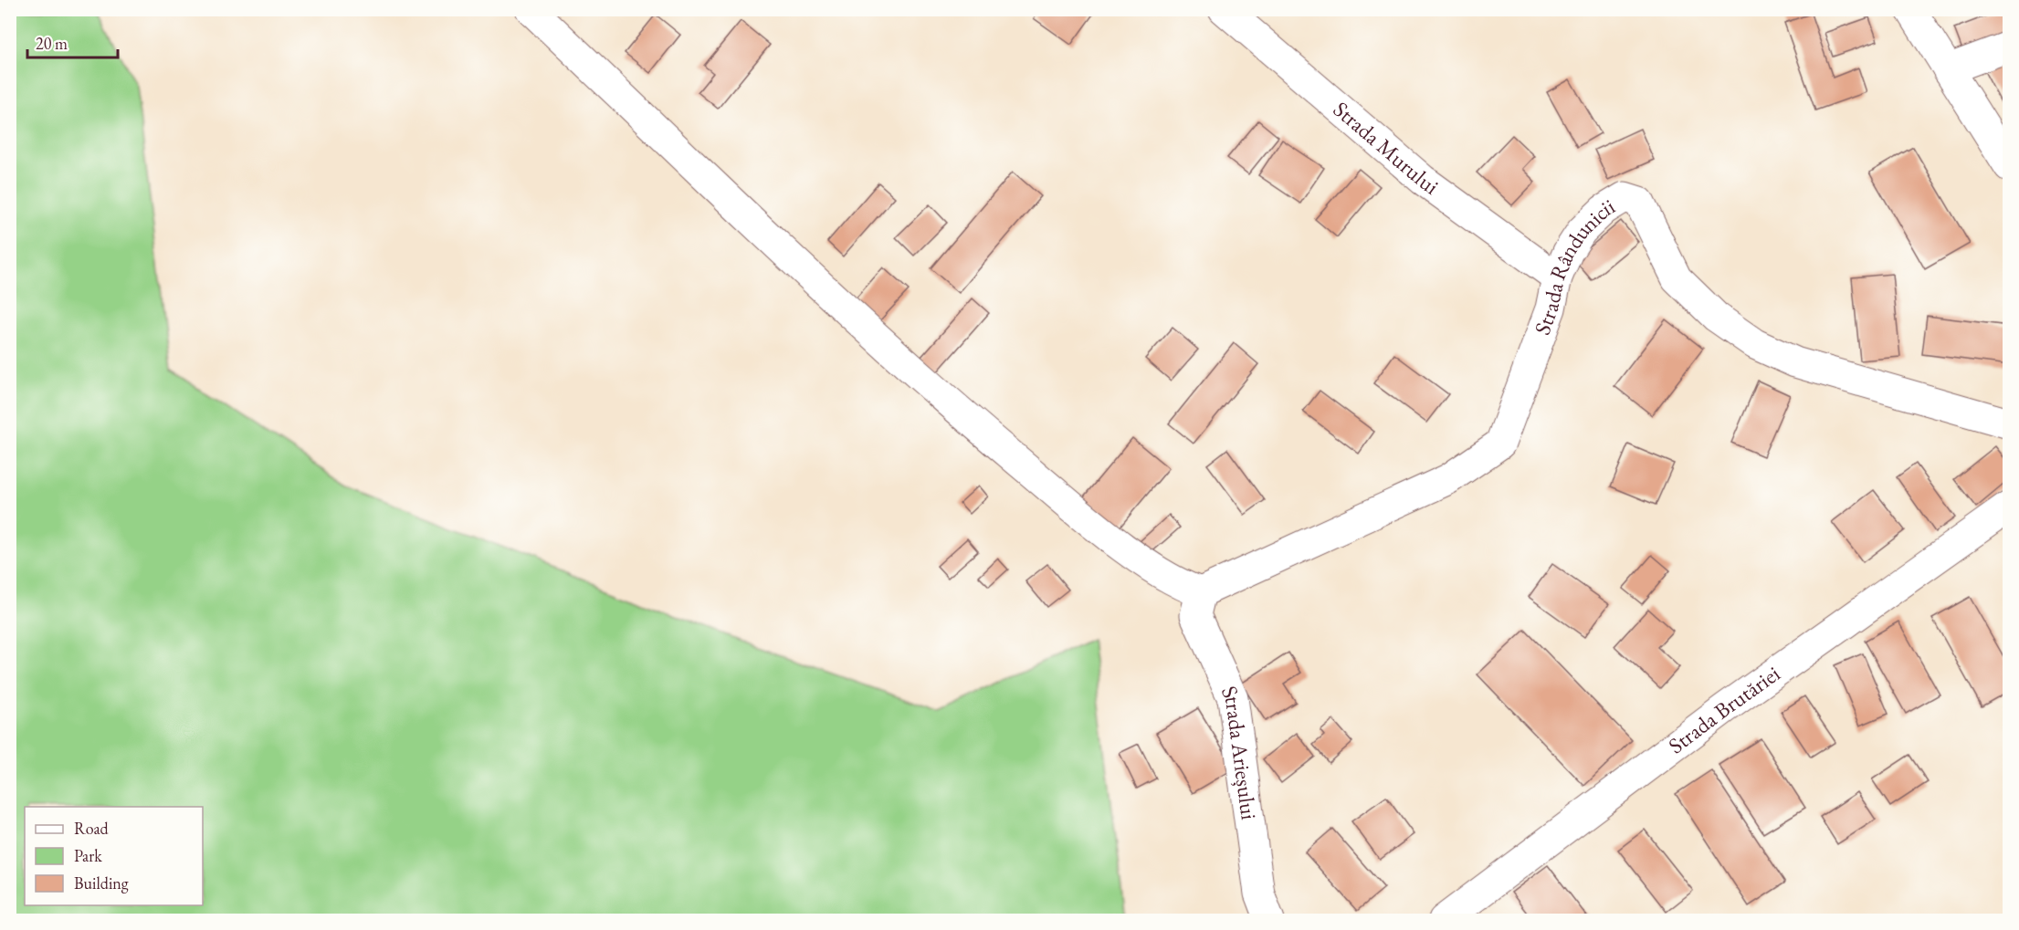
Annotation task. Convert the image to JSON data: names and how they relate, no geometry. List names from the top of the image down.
{
  "streets": {
    "street": [
      "Strada Murului",
      "Strada Rândunicii",
      "Strada Brutăriei",
      "Strada Arieșului"
    ]
  },
  "crossings": [
    ["Strada Murului", "Strada Rândunicii"],
    ["Strada Rândunicii", "Strada Arieșului"]
  ],
  "legend": ["Road", "Park", "Building"],
  "scale_bar": "20 m"
}
